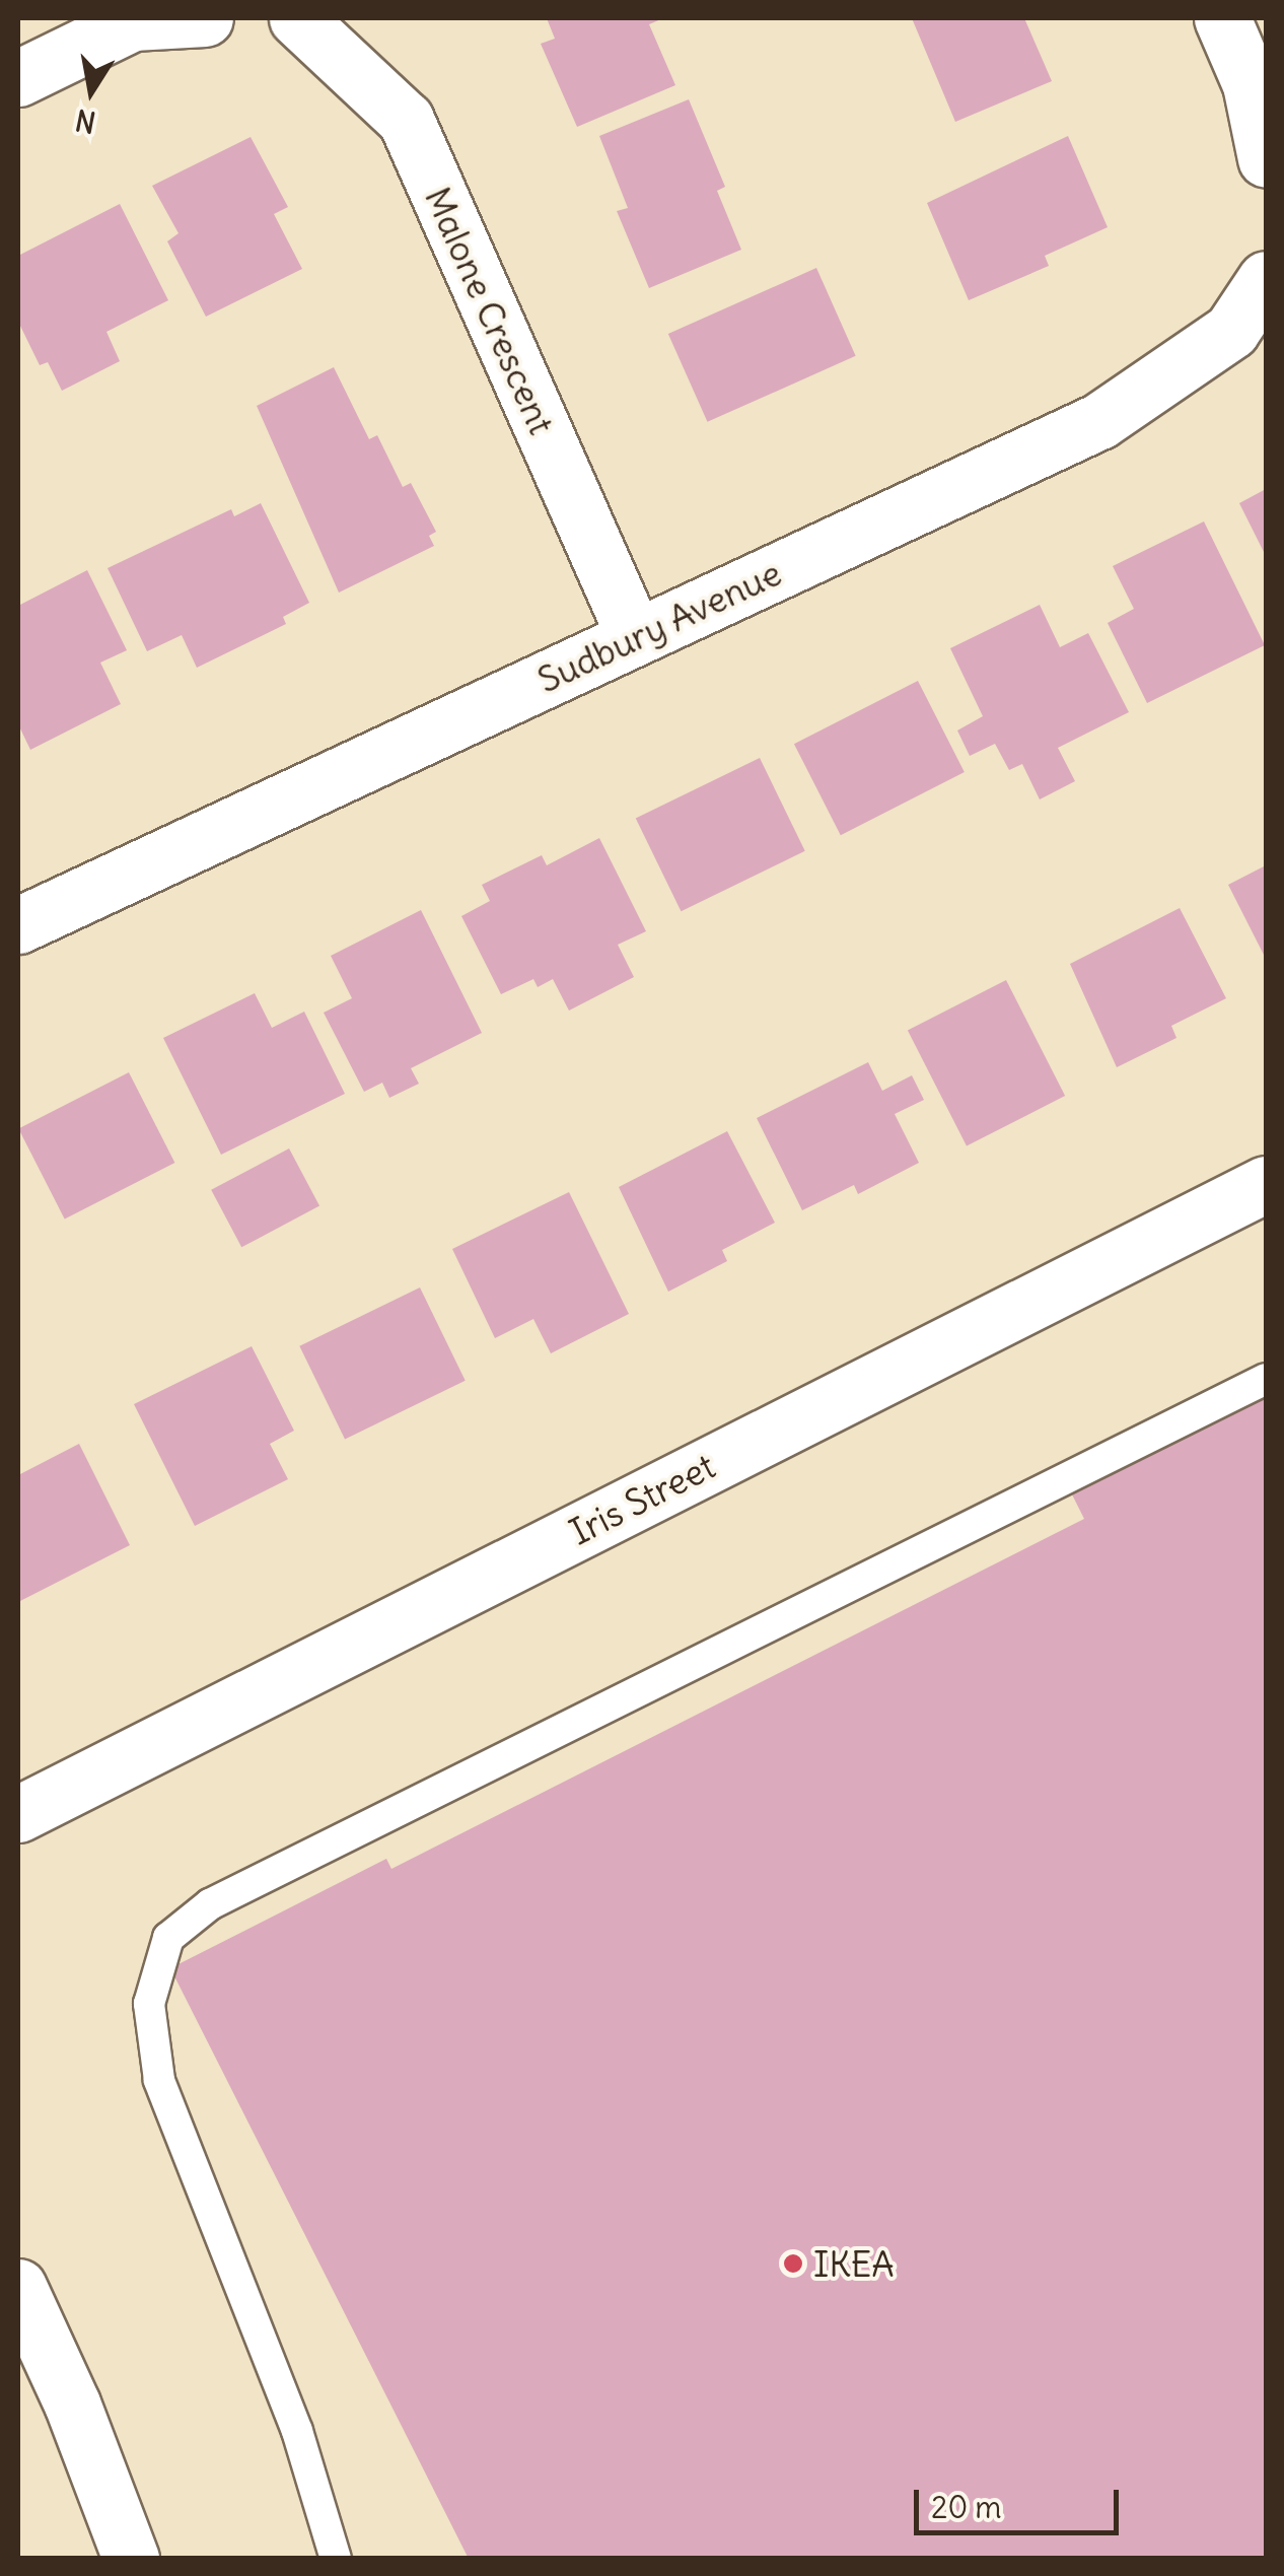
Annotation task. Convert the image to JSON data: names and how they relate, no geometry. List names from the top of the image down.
{
  "streets": {
    "street": ["Malone Crescent", "Sudbury Avenue", "Iris Street"]
  },
  "crossings": [
    ["Malone Crescent", "Sudbury Avenue"]
  ],
  "places": ["IKEA"],
  "scale_bar": "20 m",
  "north": "bottom"
}
